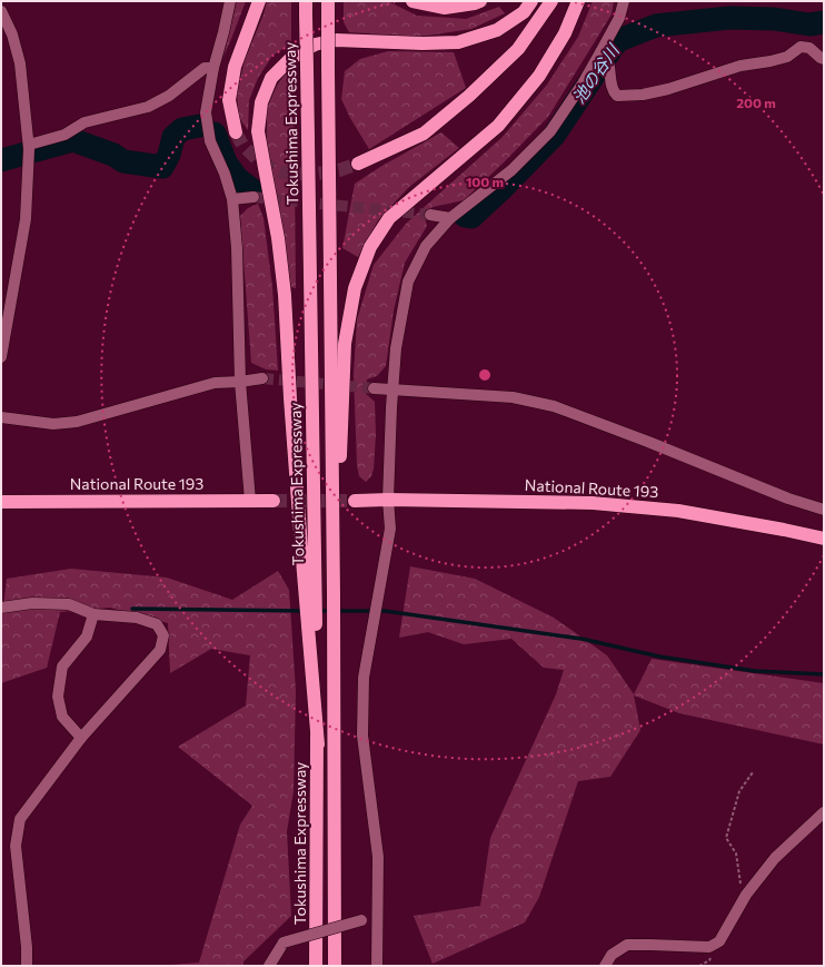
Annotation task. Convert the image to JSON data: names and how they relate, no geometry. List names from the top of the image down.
{
  "streets": {
    "highway": ["Tokushima Expressway", "National Route 193"]
  },
  "water": ["池の谷川"],
  "rings": ["200 m", "100 m"]
}
